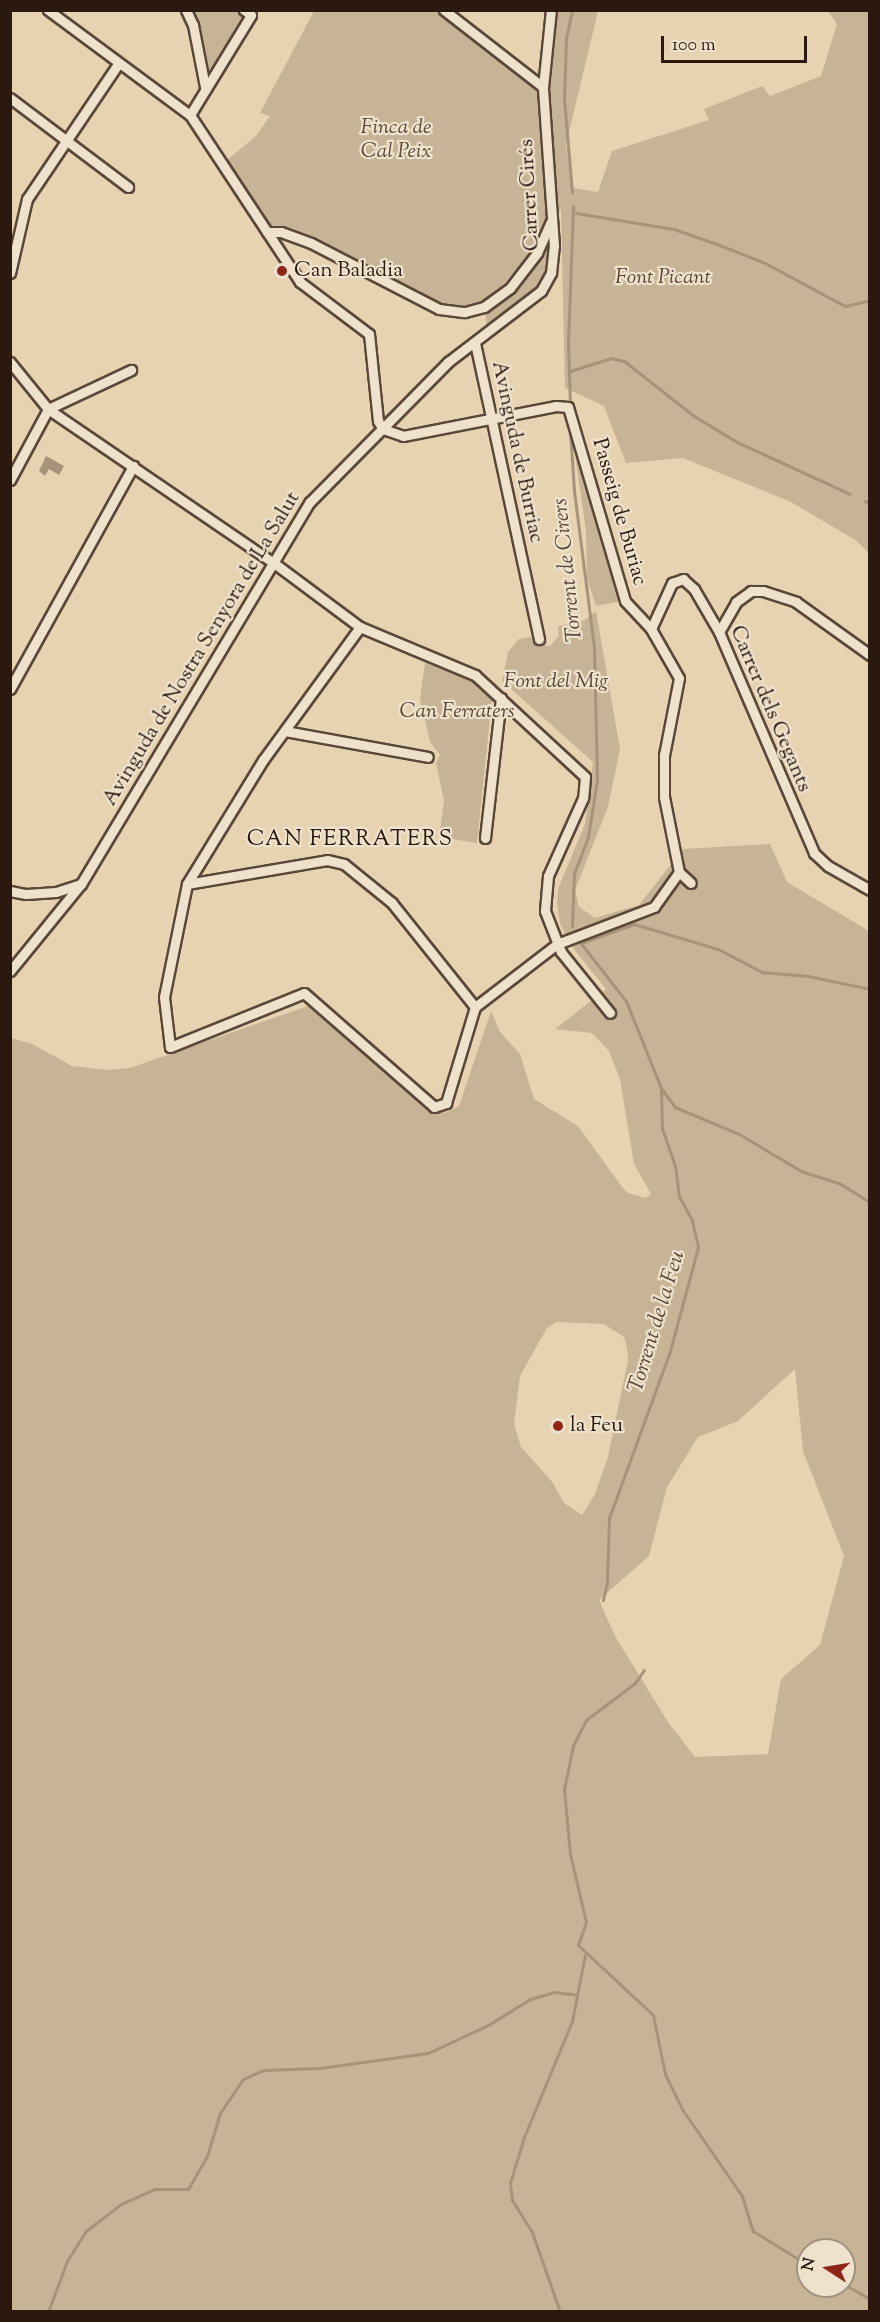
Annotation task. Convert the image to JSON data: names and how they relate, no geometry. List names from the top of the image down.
{
  "streets": {
    "street": [
      "Carrer Cirés",
      "Avinguda de Burriac",
      "Passeig de Buriac",
      "Avinguda de Nostra Senyora de La Salut",
      "Carrer dels Gegants"
    ]
  },
  "crossings": [
    ["Carrer Cirés", "Avinguda de Burriac"],
    ["Carrer Cirés", "Avinguda de Nostra Senyora de La Salut"],
    ["Avinguda de Burriac", "Passeig de Buriac"],
    ["Avinguda de Burriac", "Avinguda de Nostra Senyora de La Salut"],
    ["Passeig de Buriac", "Carrer dels Gegants"]
  ],
  "districts": ["CAN FERRATERS"],
  "water": ["Torrent de Cirers", "Torrent de la Feu"],
  "parks": [
    "Finca de Cal Peix",
    "Font Picant",
    "Font del Mig",
    "Can Ferraters"
  ],
  "places": ["Can Baladia", "la Feu"],
  "scale_bar": "100 m",
  "north": "left"
}
